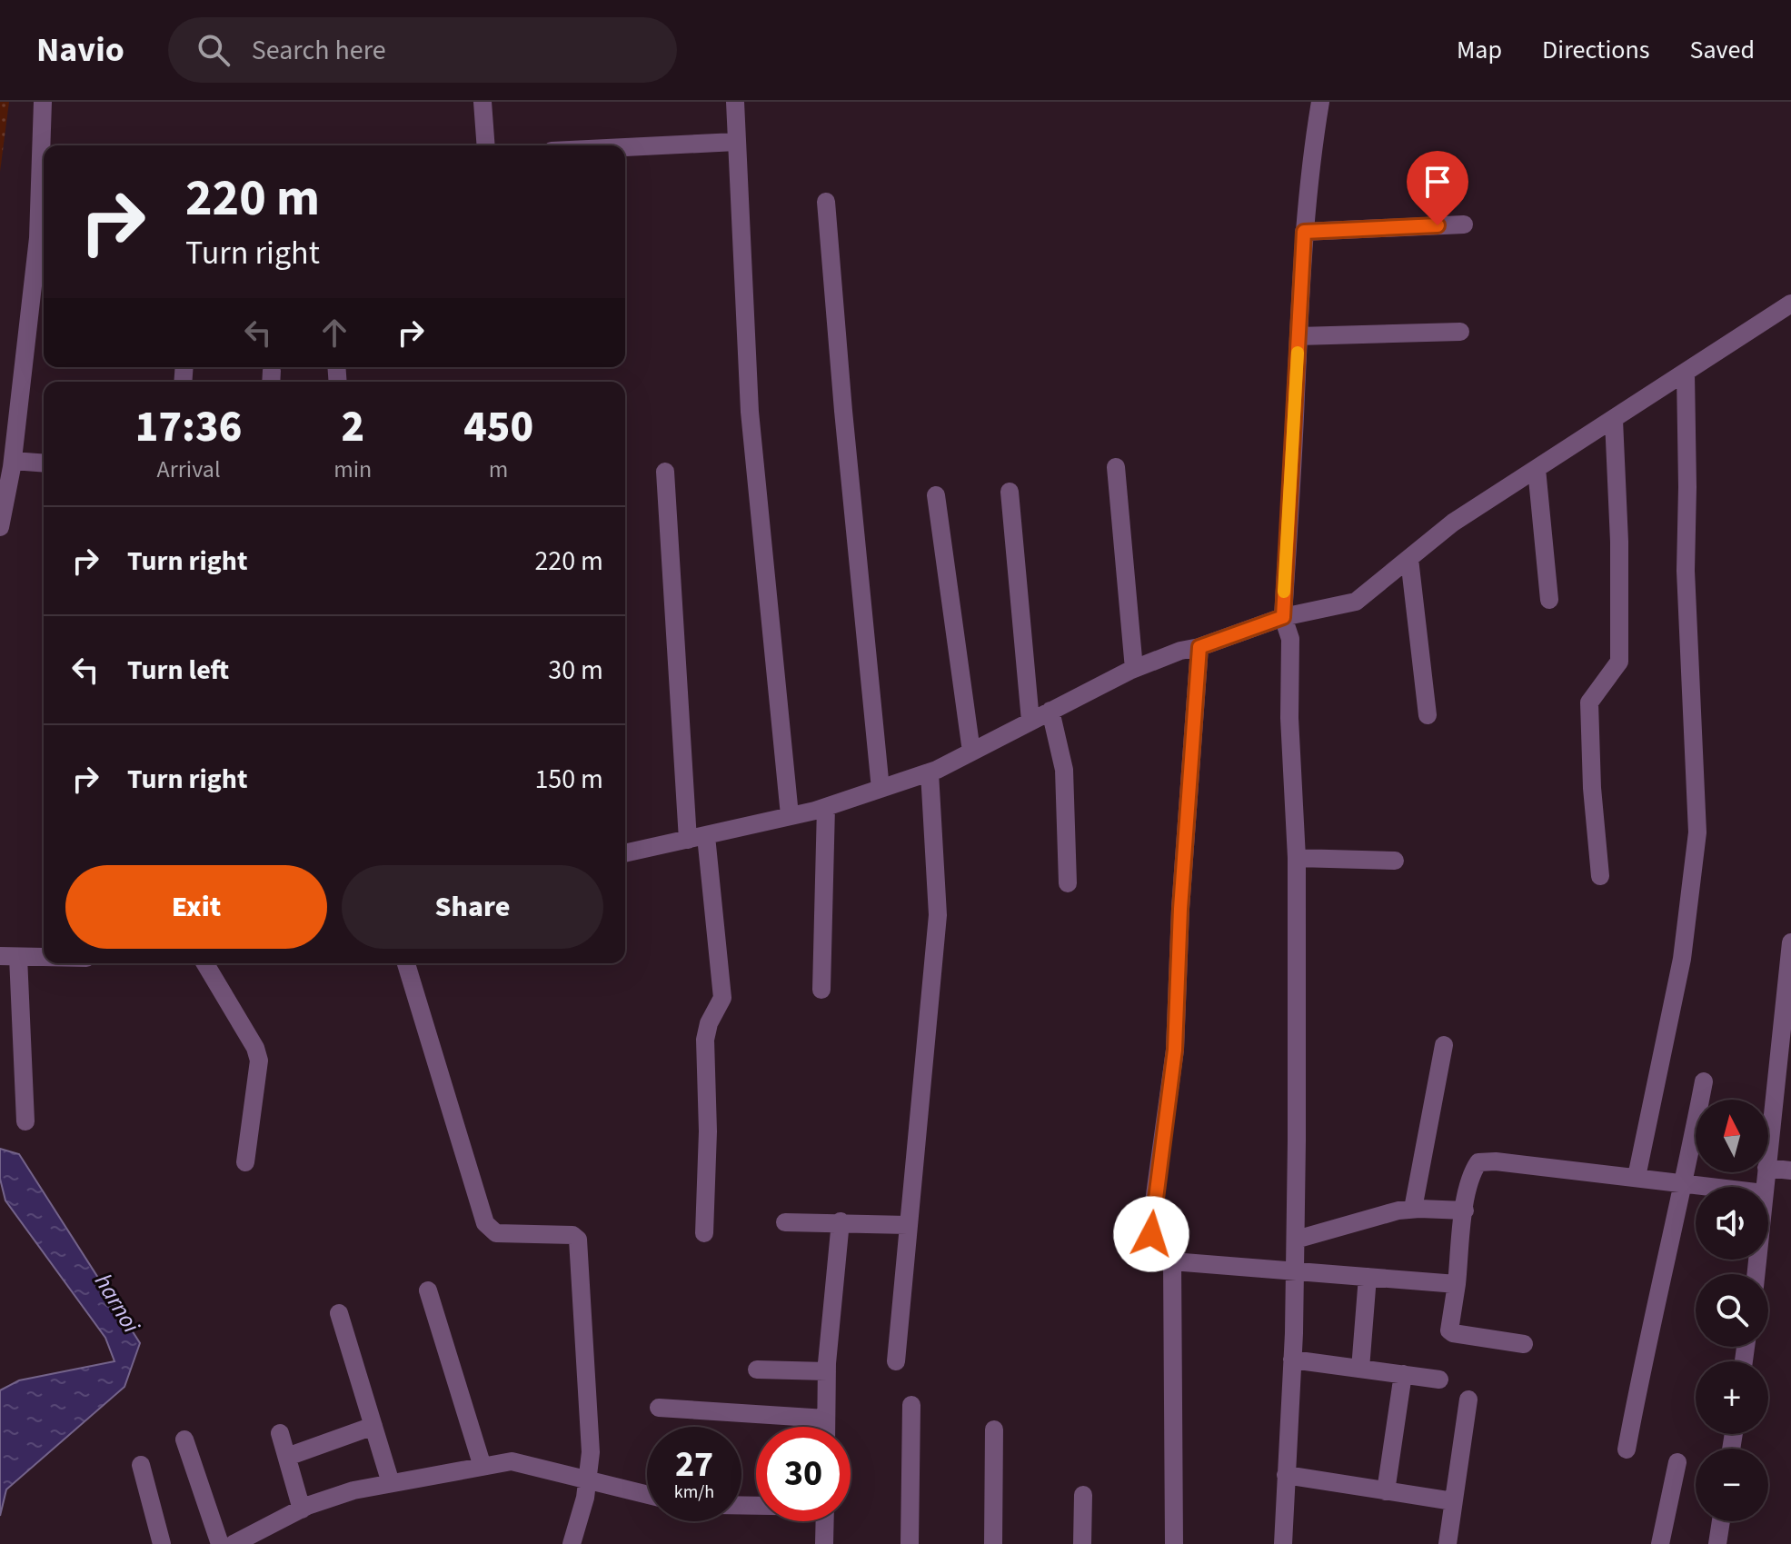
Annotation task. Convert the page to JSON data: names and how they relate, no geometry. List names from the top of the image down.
{
  "water": ["harnoi"],
  "north": "top",
  "page": {
    "header": "Navio",
    "search": "Search here",
    "nav": ["Map", "Directions", "Saved"],
    "turn": ["220 m", "Turn right"],
    "eta": [
      "17:36",
      "Arrival",
      "2",
      "min",
      "450",
      "m"
    ],
    "list": [
      {
        "name": "Turn right",
        "value": "220 m"
      },
      {
        "name": "Turn left",
        "value": "30 m"
      },
      {
        "name": "Turn right",
        "value": "150 m"
      }
    ],
    "buttons": ["Exit", "Share"],
    "map_buttons": ["+", "−"],
    "speed": "27 km/h",
    "limit": "30"
  }
}
